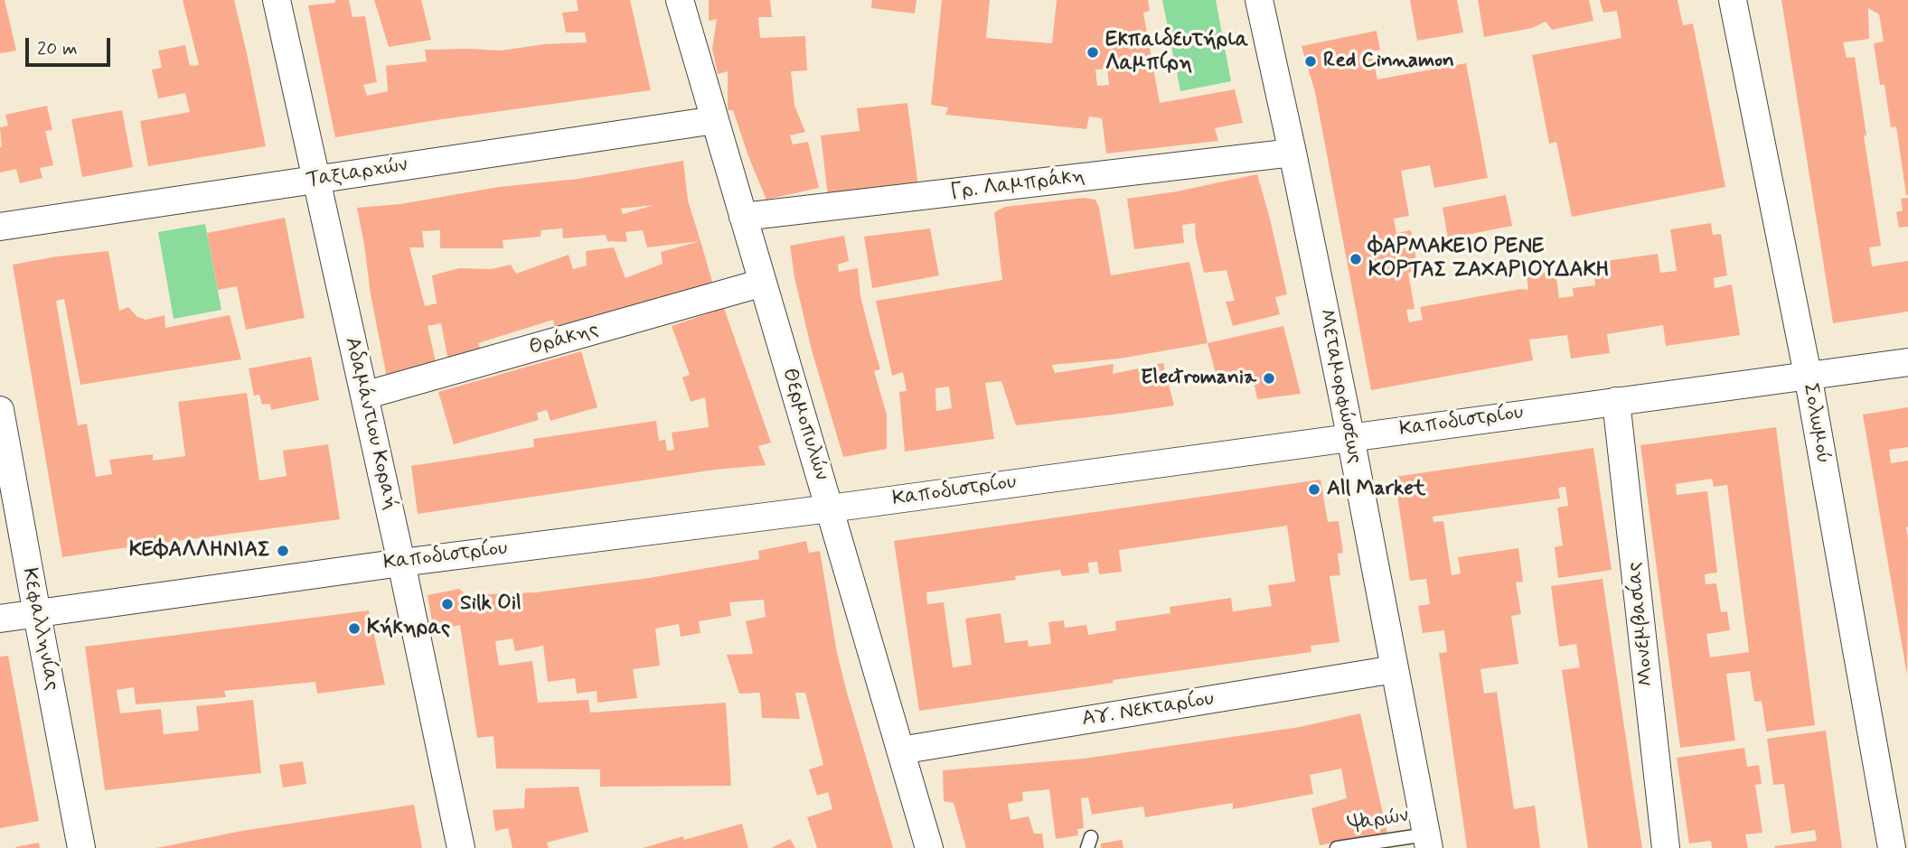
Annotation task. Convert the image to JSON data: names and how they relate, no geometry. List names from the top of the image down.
{
  "streets": {
    "street": [
      "Ταξιαρχών",
      "Γρ. Λαμπράκη",
      "Θράκης",
      "Μεταμορφώσεως",
      "Καποδιστρίου",
      "Αδαμάντιου Κοραή",
      "Σολωμού",
      "Θερμοπυλών",
      "Μονεμβασίας",
      "Κεφαλληνίας",
      "Αγ. Νεκταρίου"
    ],
    "lane": ["Ψαρών"]
  },
  "crossings": [
    ["Ταξιαρχών", "Αδαμάντιου Κοραή"],
    ["Ταξιαρχών", "Θερμοπυλών"],
    ["Γρ. Λαμπράκη", "Μεταμορφώσεως"],
    ["Γρ. Λαμπράκη", "Θερμοπυλών"],
    ["Θράκης", "Αδαμάντιου Κοραή"],
    ["Θράκης", "Θερμοπυλών"],
    ["Μεταμορφώσεως", "Καποδιστρίου"],
    ["Μεταμορφώσεως", "Αγ. Νεκταρίου"],
    ["Μεταμορφώσεως", "Ψαρών"],
    ["Καποδιστρίου", "Αδαμάντιου Κοραή"],
    ["Καποδιστρίου", "Σολωμού"],
    ["Καποδιστρίου", "Θερμοπυλών"],
    ["Καποδιστρίου", "Μονεμβασίας"],
    ["Καποδιστρίου", "Κεφαλληνίας"],
    ["Θερμοπυλών", "Αγ. Νεκταρίου"]
  ],
  "places": [
    "Εκπαιδευτήρια Λαμπίρη",
    "Red Cinnamon",
    "ΦΑΡΜΑΚΕΙΟ ΡΕΝΕ ΚΟΡΤΑΣ ΖΑΧΑΡΙΟΥΔΑΚΗ",
    "Electromania",
    "All Market",
    "ΚΕΦΑΛΛΗΝΙΑΣ",
    "Silk Oil",
    "Κήκηρας"
  ],
  "scale_bar": "20 m"
}
